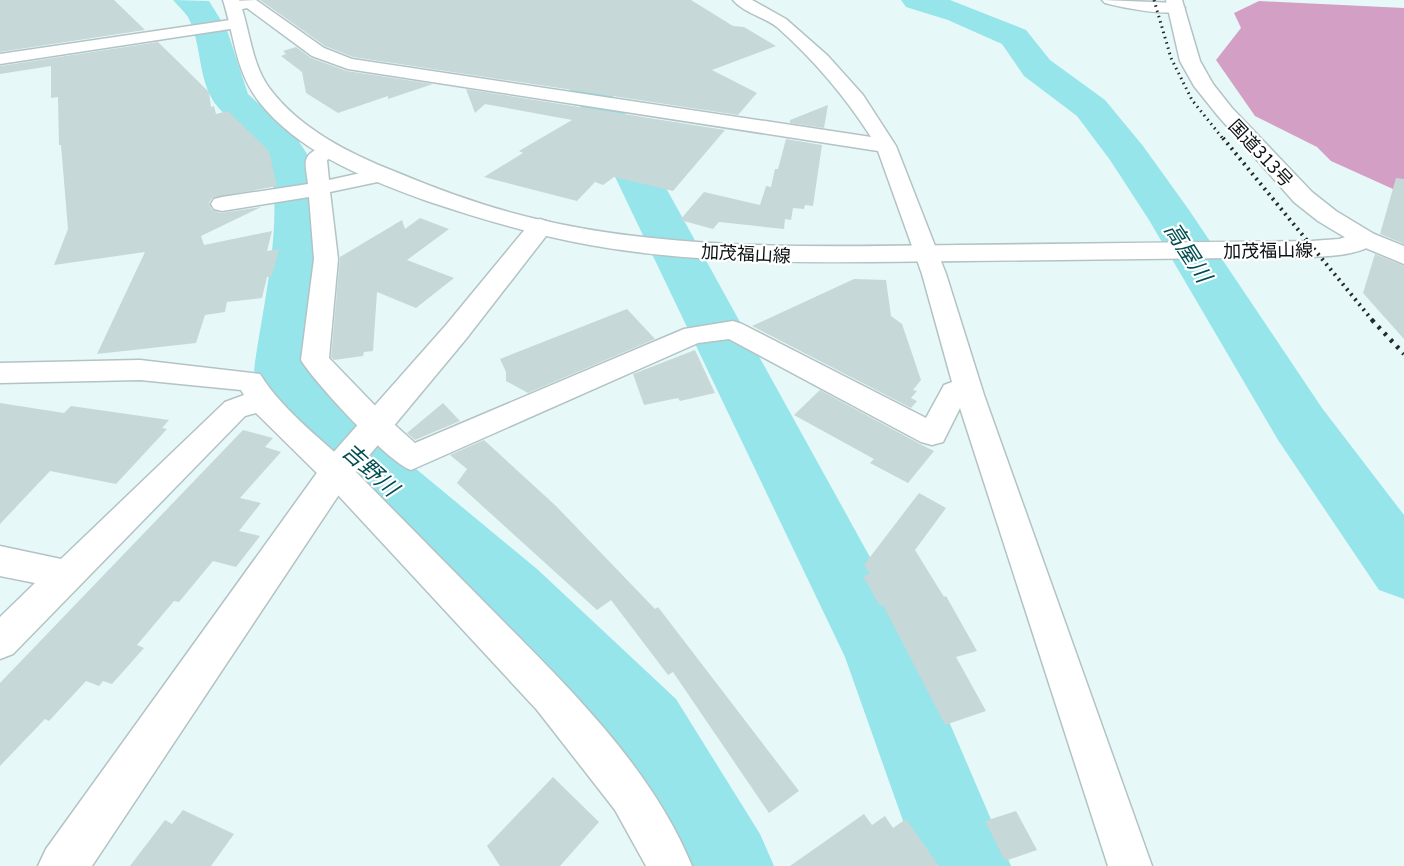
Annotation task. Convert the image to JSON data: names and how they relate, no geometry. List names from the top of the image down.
{
  "streets": {
    "main road": ["国道313号", "加茂福山線"]
  },
  "crossings": [
    ["国道313号", "加茂福山線"]
  ],
  "water": ["高屋川", "吉野川"]
}
